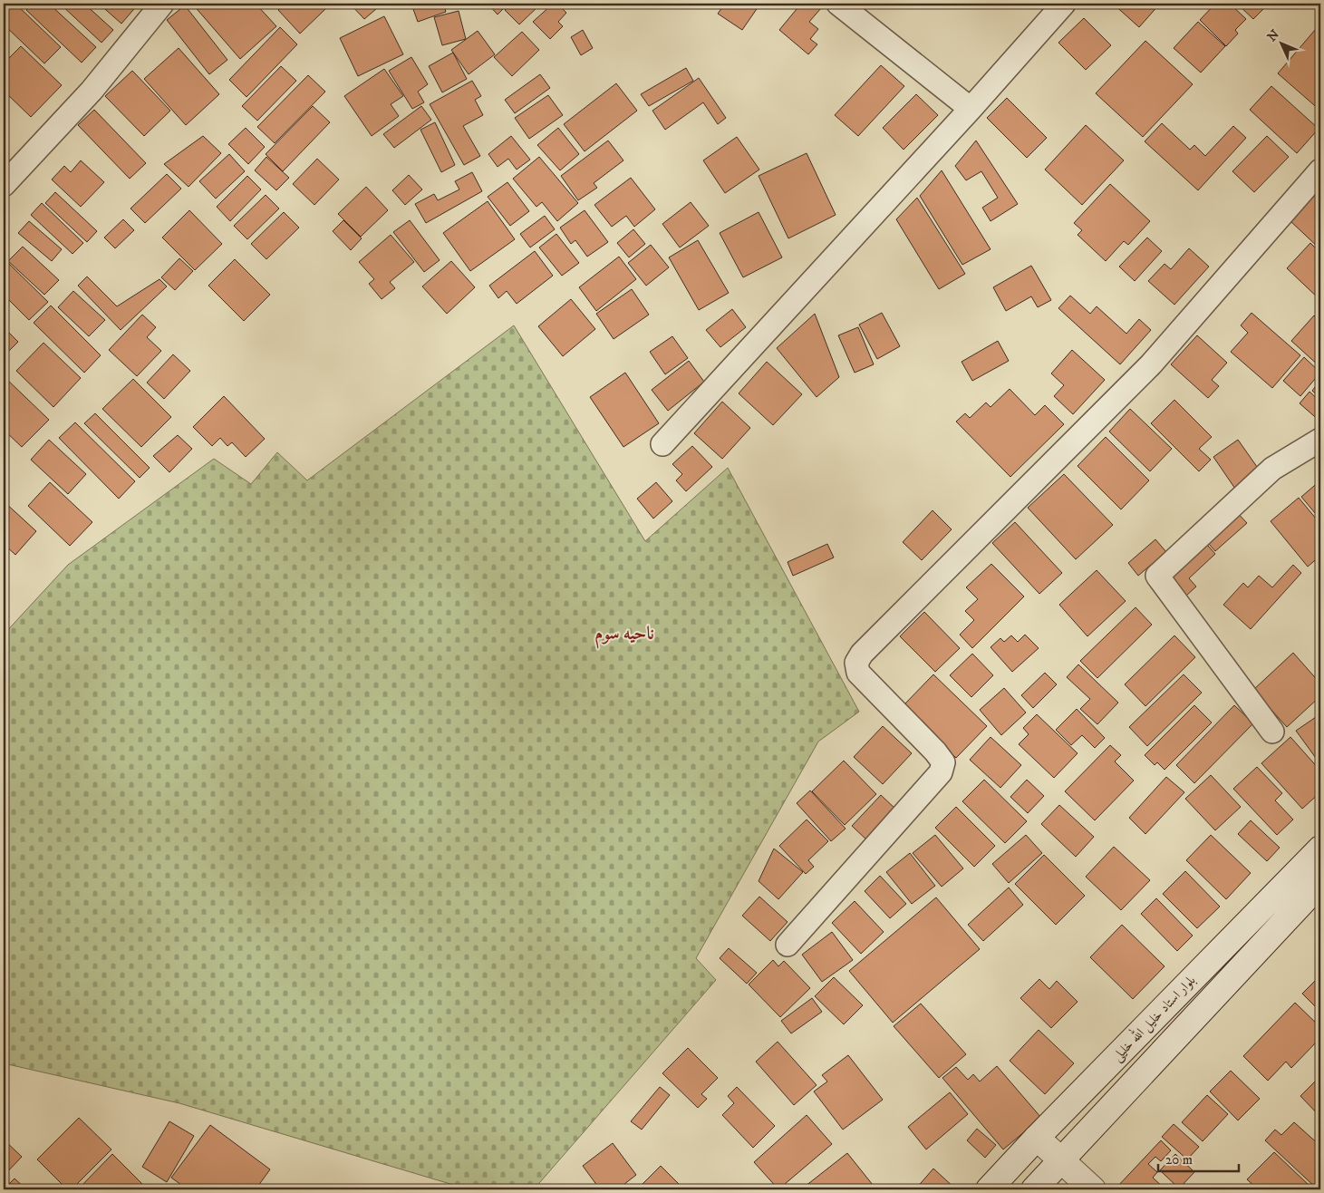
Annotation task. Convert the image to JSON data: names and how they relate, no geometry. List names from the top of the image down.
{
  "streets": {
    "main road": ["بلوار استاد خلیل الله خلیلی"]
  },
  "districts": ["ناحیه سوم"],
  "scale_bar": "20 m",
  "north": "top left"
}
